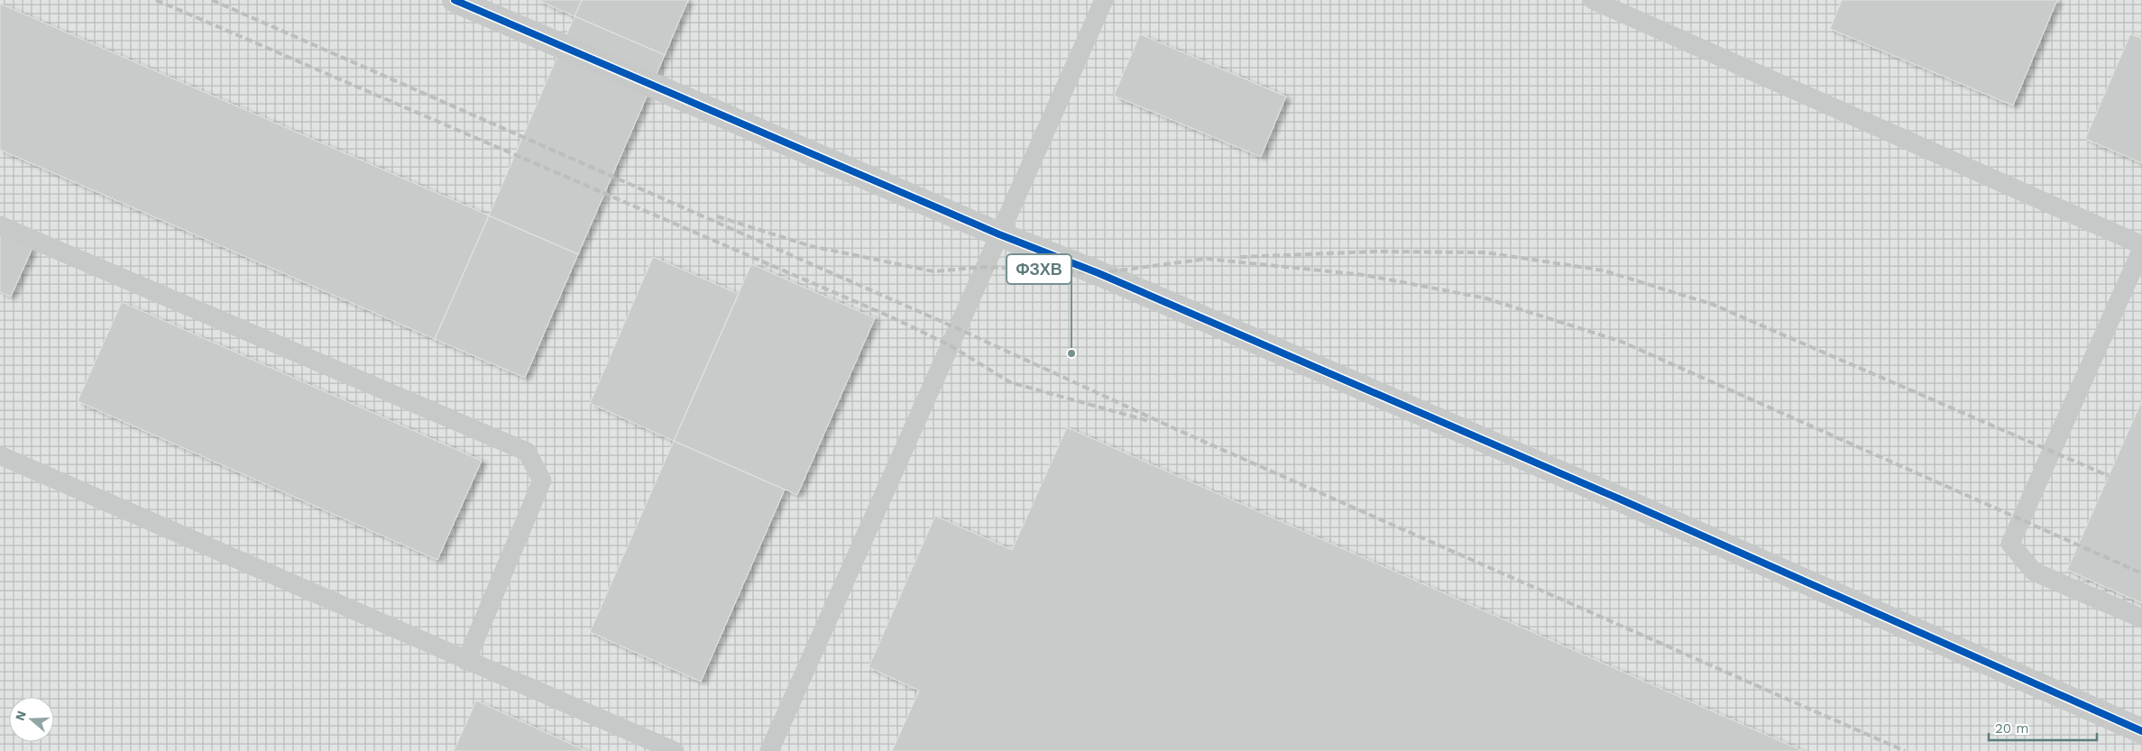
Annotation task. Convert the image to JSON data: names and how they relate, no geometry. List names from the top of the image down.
{
  "places": ["ФЗХВ"],
  "scale_bar": "20 m",
  "north": "left"
}
